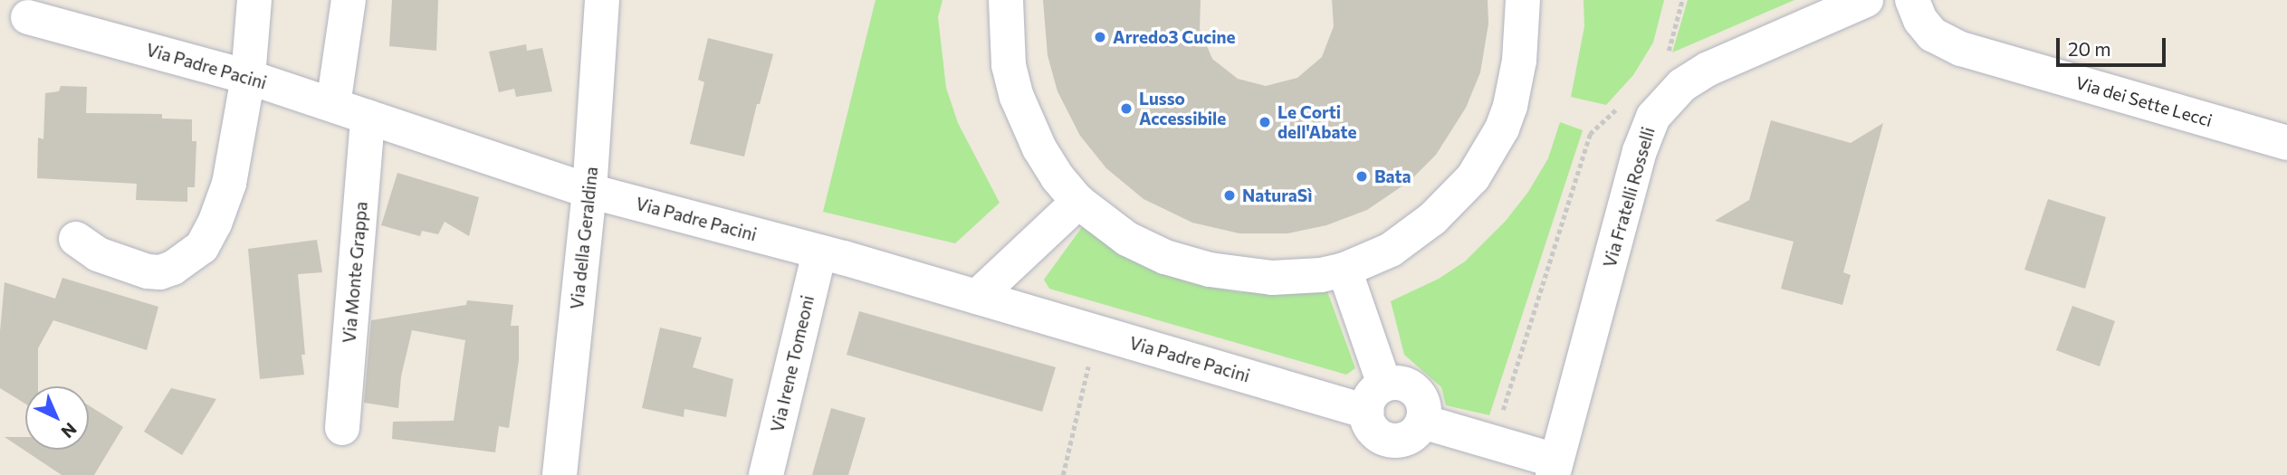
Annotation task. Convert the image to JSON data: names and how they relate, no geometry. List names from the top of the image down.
{
  "streets": {
    "street": [
      "Via Padre Pacini",
      "Via dei Sette Lecci",
      "Via Fratelli Rosselli",
      "Via della Geraldina",
      "Via Monte Grappa",
      "Via Irene Tomeoni"
    ]
  },
  "crossings": [
    ["Via Padre Pacini", "Via della Geraldina"],
    ["Via Padre Pacini", "Via Monte Grappa"],
    ["Via Padre Pacini", "Via Irene Tomeoni"]
  ],
  "places": [
    "Arredo3 Cucine",
    "Lusso Accessibile",
    "Le Corti dell'Abate",
    "Bata",
    "NaturaSì"
  ],
  "scale_bar": "20 m",
  "north": "bottom right"
}
